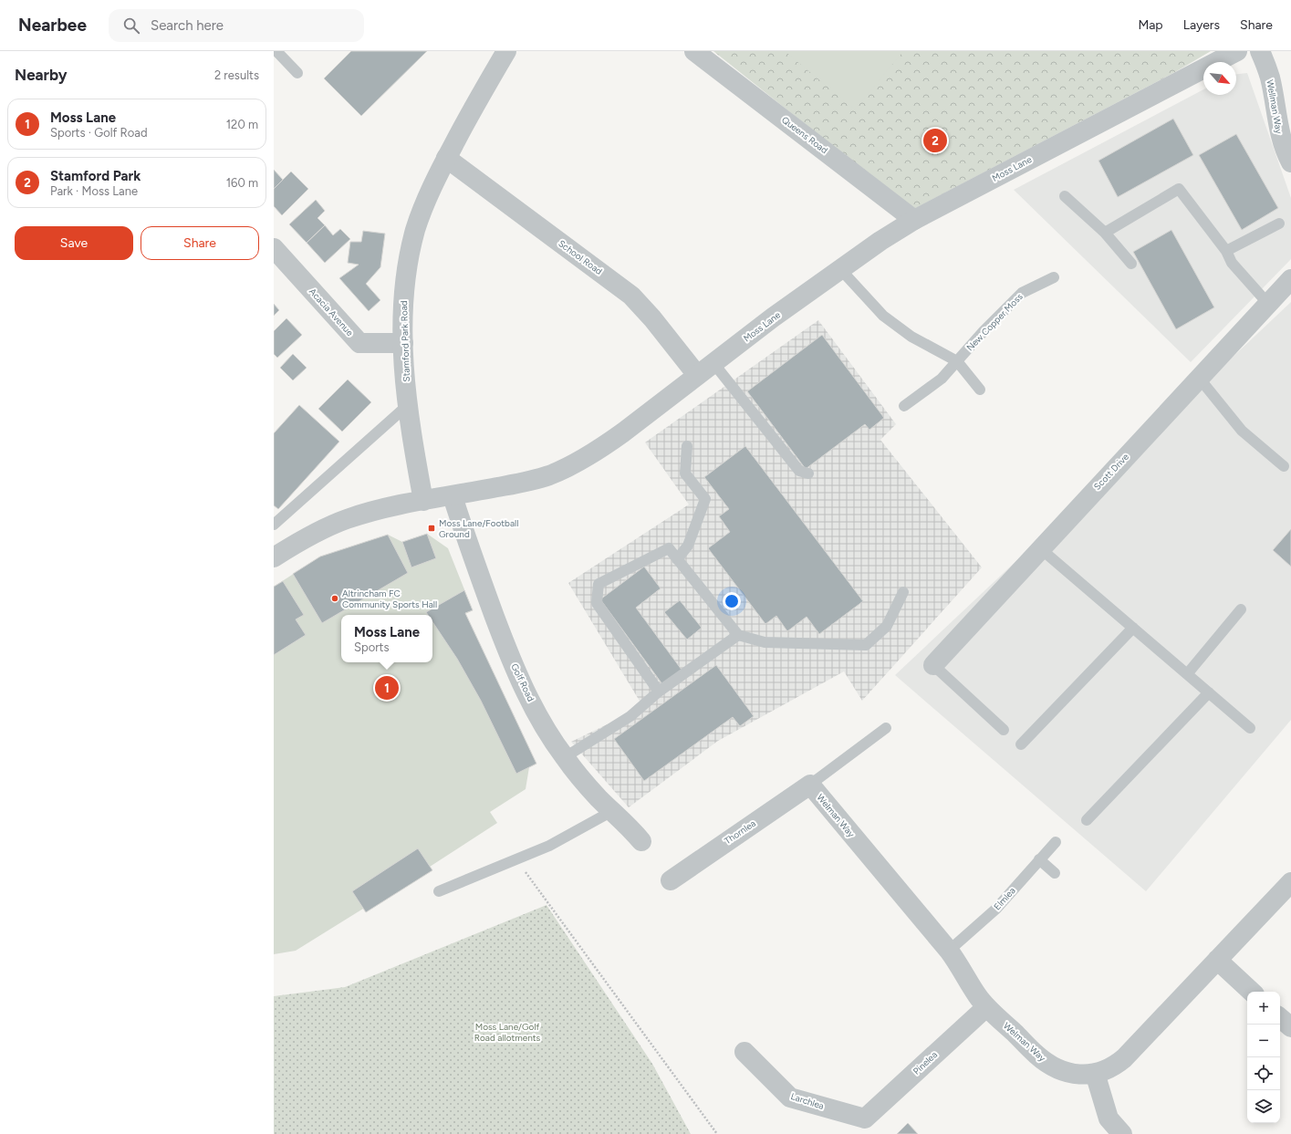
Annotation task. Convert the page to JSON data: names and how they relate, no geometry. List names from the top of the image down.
{
  "streets": {
    "street": [
      "Wellman Way",
      "Queens Road",
      "Moss Lane",
      "School Road",
      "Acacia Avenue",
      "Stamford Park Road",
      "Scott Drive",
      "Golf Road",
      "Welman Way",
      "Thornlea",
      "Pinelea",
      "Larchlea"
    ],
    "lane": ["New Copper Moss", "Elmlea"]
  },
  "crossings": [
    ["Queens Road", "Moss Lane"],
    ["Moss Lane", "School Road"],
    ["Moss Lane", "Stamford Park Road"],
    ["Moss Lane", "Golf Road"],
    ["School Road", "Stamford Park Road"],
    ["Acacia Avenue", "Stamford Park Road"],
    ["Welman Way", "Thornlea"],
    ["Welman Way", "Elmlea"],
    ["Welman Way", "Pinelea"],
    ["Pinelea", "Larchlea"]
  ],
  "parks": ["Moss Lane/Golf Road allotments"],
  "places": {
    "transit": ["Moss Lane/Football Ground"],
    "other": ["Altrincham FC Community Sports Hall"]
  },
  "north": "bottom right",
  "page": {
    "header": "Nearbee",
    "search": "Search here",
    "nav": ["Map", "Layers", "Share"],
    "heading": ["Nearby", "2 results"],
    "list": [
      {
        "mark": "1",
        "name": "Moss Lane",
        "note": "Sports · Golf Road",
        "value": "120 m"
      },
      {
        "mark": "2",
        "name": "Stamford Park",
        "note": "Park · Moss Lane",
        "value": "160 m"
      }
    ],
    "pins": ["2", "1"],
    "buttons": ["Save", "Share"],
    "popup": ["Moss Lane", "Sports"],
    "map_buttons": ["+", "−"]
  }
}
